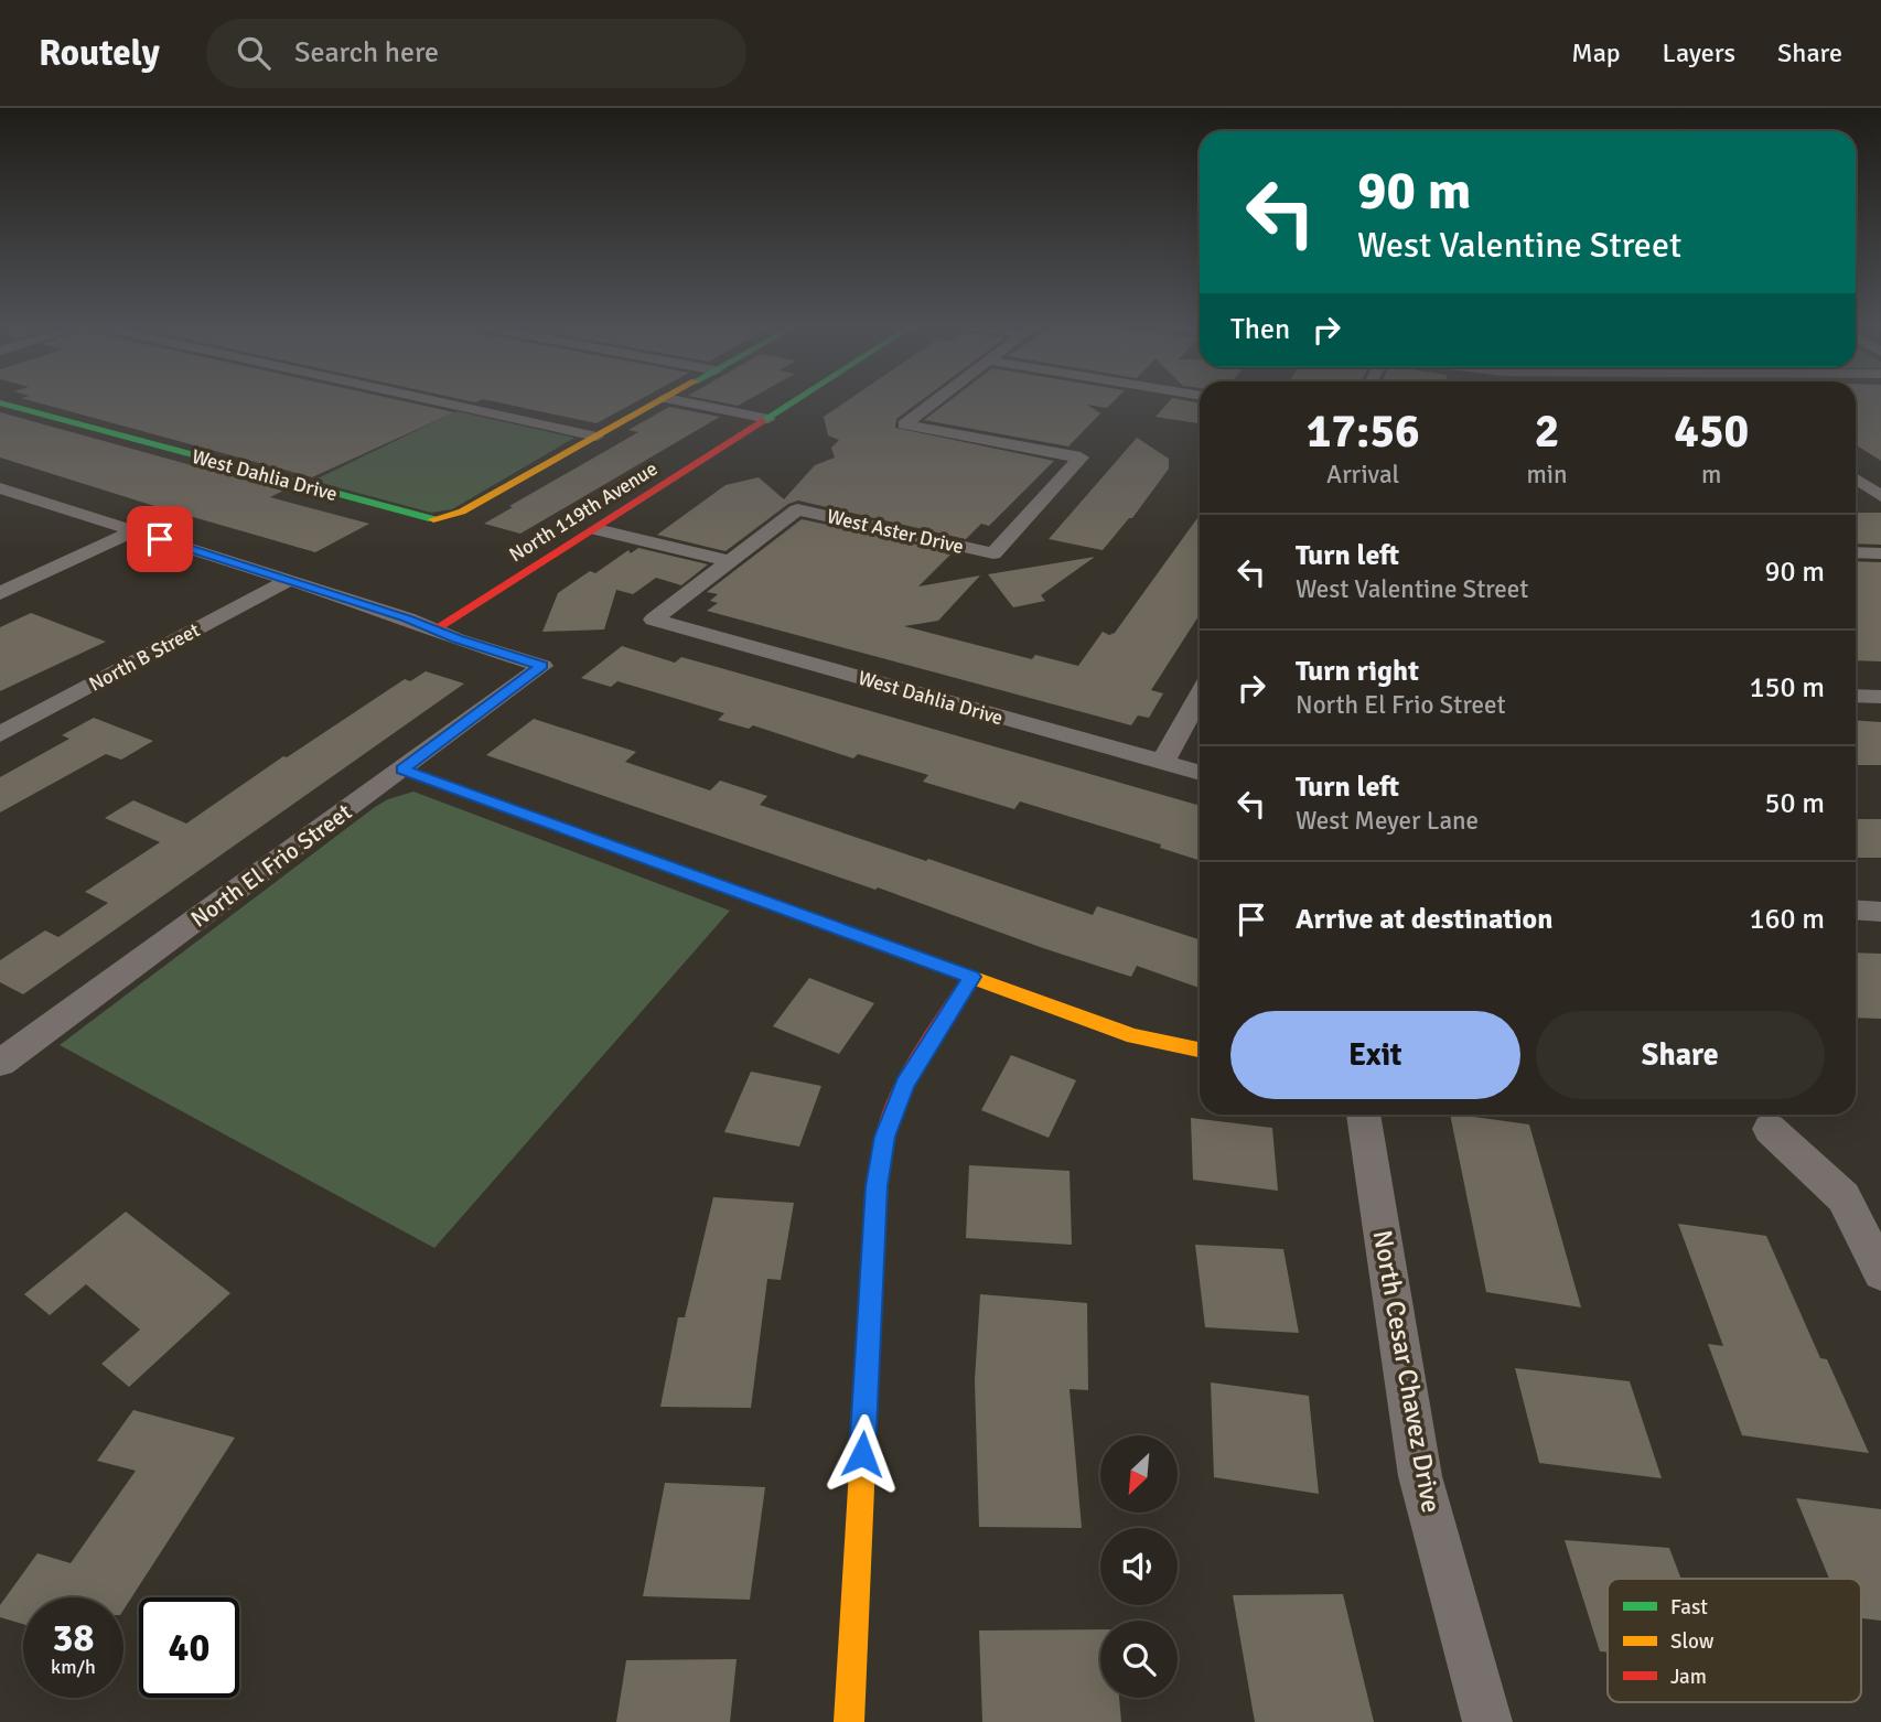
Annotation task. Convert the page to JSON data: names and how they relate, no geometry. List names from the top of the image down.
{
  "streets": {
    "street": [
      "West Dahlia Drive",
      "North 119th Avenue",
      "West Aster Drive",
      "North B Street",
      "North El Frio Street",
      "North Cesar Chavez Drive"
    ]
  },
  "crossings": [
    ["West Dahlia Drive", "West Aster Drive"],
    ["North 119th Avenue", "North El Frio Street"]
  ],
  "legend": ["Fast", "Slow", "Jam"],
  "north": "bottom left",
  "page": {
    "header": "Routely",
    "search": "Search here",
    "nav": ["Map", "Layers", "Share"],
    "turn": ["90 m", "West Valentine Street"],
    "then": "Then",
    "eta": [
      "17:56",
      "Arrival",
      "2",
      "min",
      "450",
      "m"
    ],
    "list": [
      {
        "name": "Turn left",
        "note": "West Valentine Street",
        "value": "90 m"
      },
      {
        "name": "Turn right",
        "note": "North El Frio Street",
        "value": "150 m"
      },
      {
        "name": "Turn left",
        "note": "West Meyer Lane",
        "value": "50 m"
      },
      {
        "name": "Arrive at destination",
        "value": "160 m"
      }
    ],
    "buttons": ["Exit", "Share"],
    "speed": "38 km/h",
    "limit": "40"
  }
}
